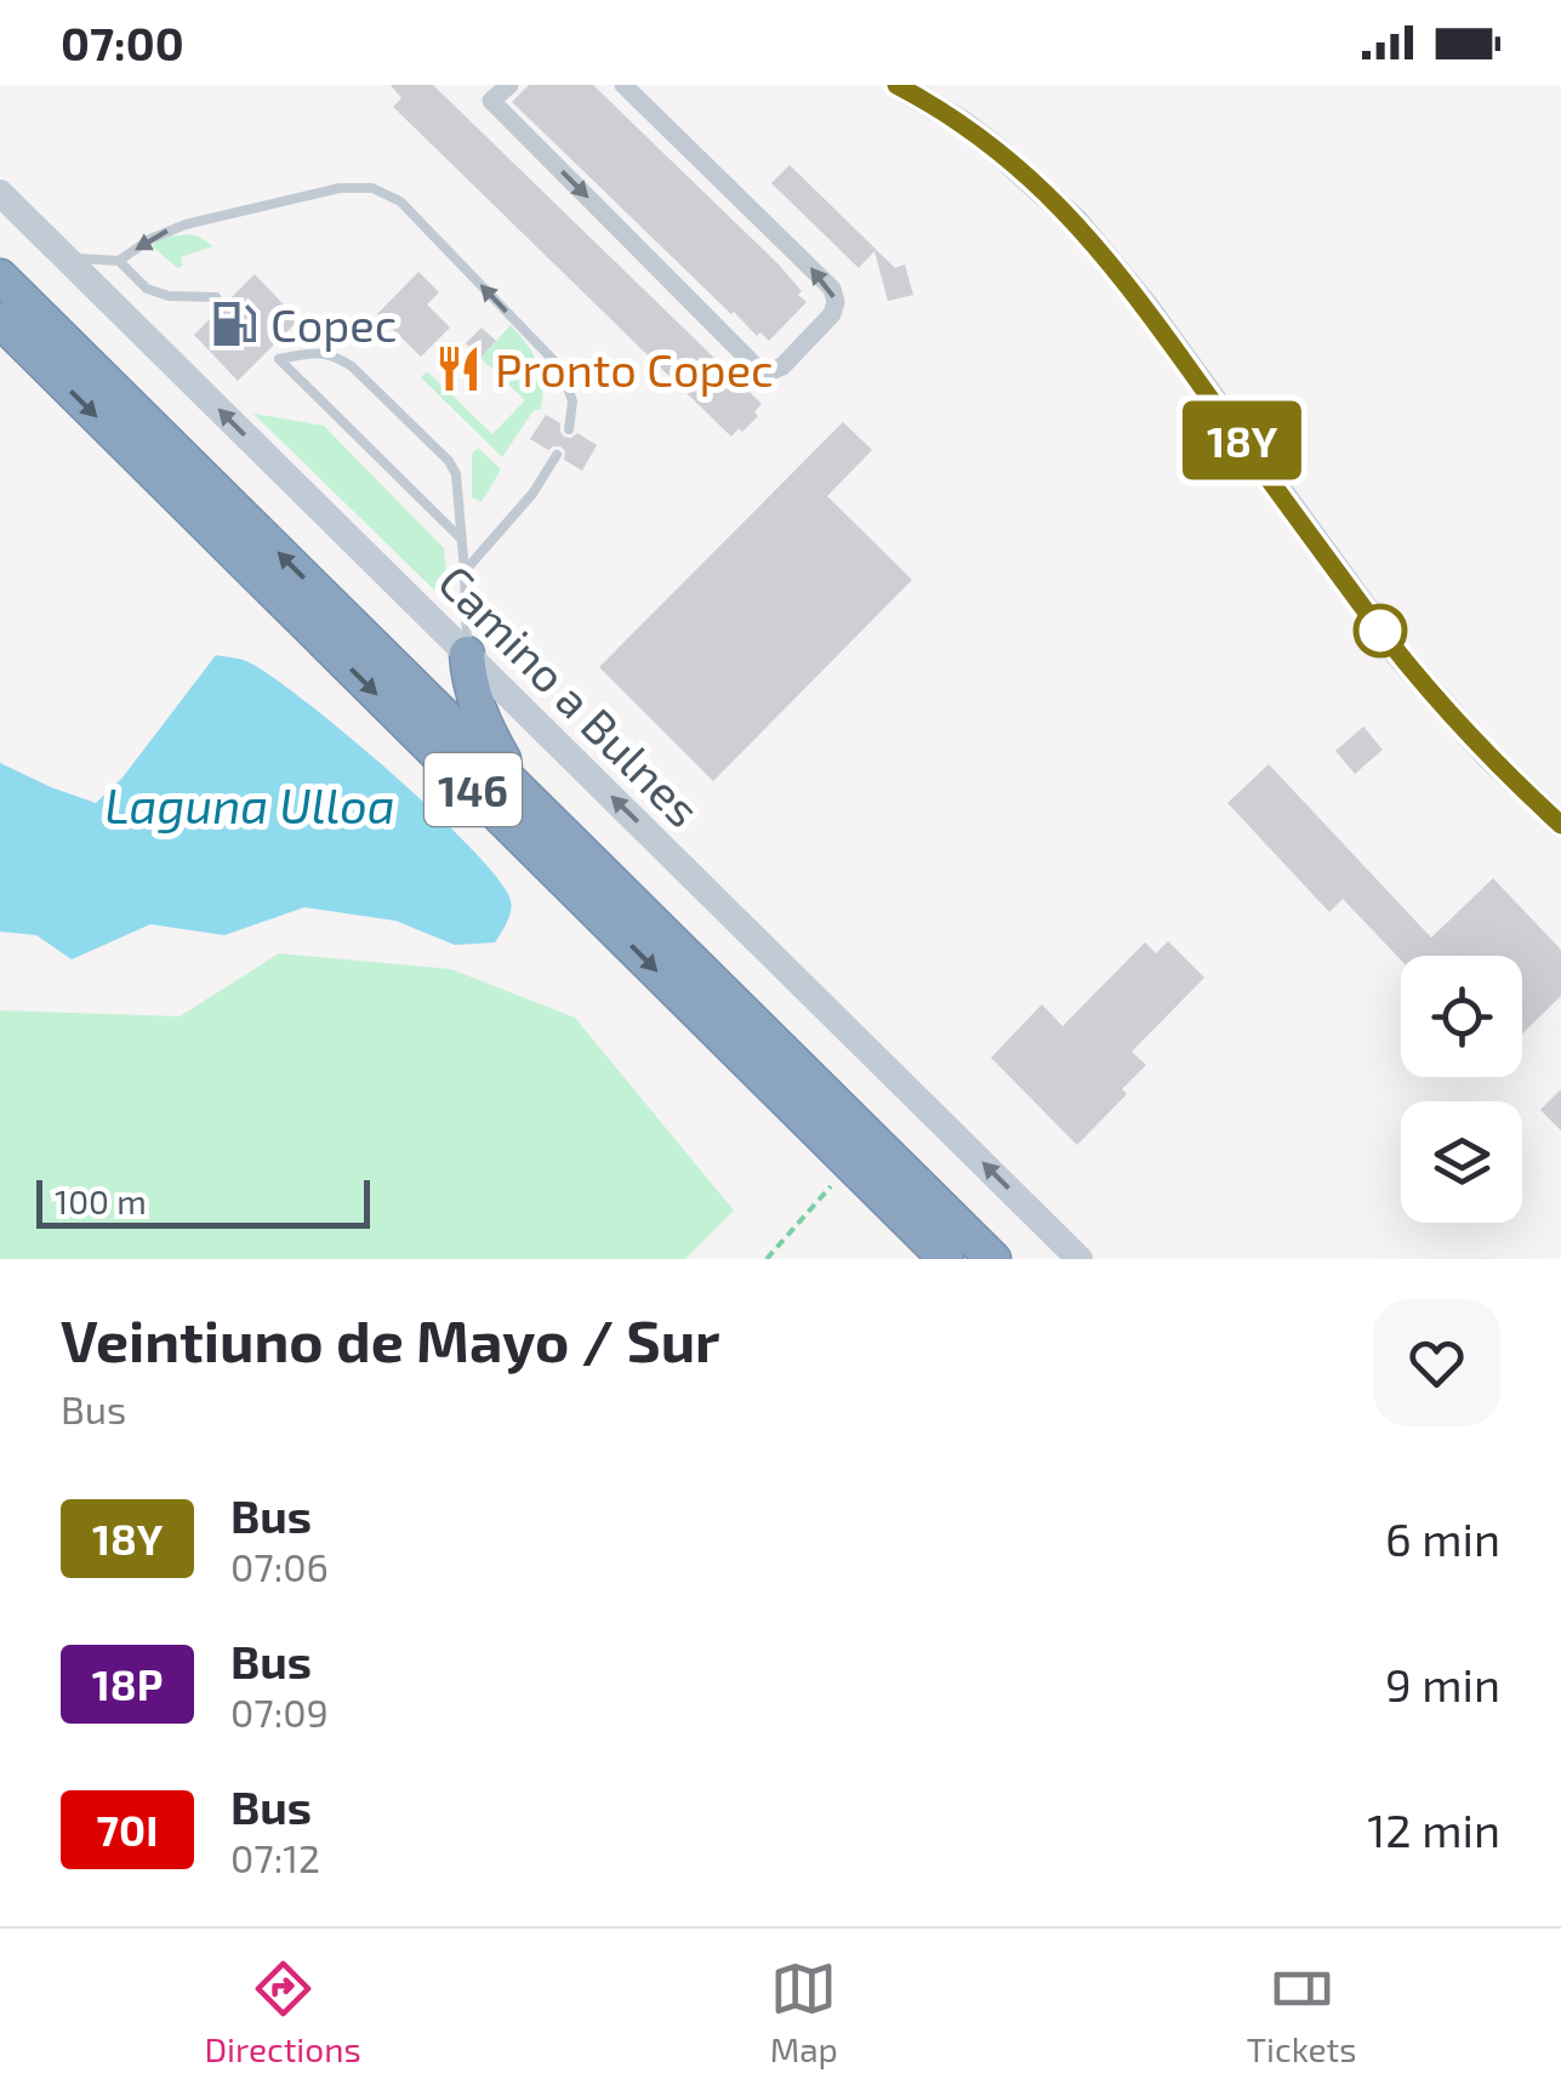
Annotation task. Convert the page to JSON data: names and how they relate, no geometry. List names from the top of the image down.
{
  "streets": {
    "highway": ["146"],
    "street": ["Camino a Bulnes"]
  },
  "one_way": ["Camino a Bulnes"],
  "water": ["Laguna Ulloa"],
  "places": {
    "fuel station": ["Copec"],
    "restaurant": ["Pronto Copec"]
  },
  "lines": ["bus line 18Y"],
  "scale_bar": "100 m",
  "page": {
    "status": "07:00",
    "on_map": "18Y",
    "scale": "100 m",
    "heading": ["Veintiuno de Mayo / Sur", "Bus"],
    "list": [
      {
        "mark": "18Y",
        "name": "Bus",
        "note": "07:06",
        "value": "6 min"
      },
      {
        "mark": "18P",
        "name": "Bus",
        "note": "07:09",
        "value": "9 min"
      },
      {
        "mark": "70I",
        "name": "Bus",
        "note": "07:12",
        "value": "12 min"
      }
    ],
    "tabs": ["Directions", "Map", "Tickets"]
  }
}
